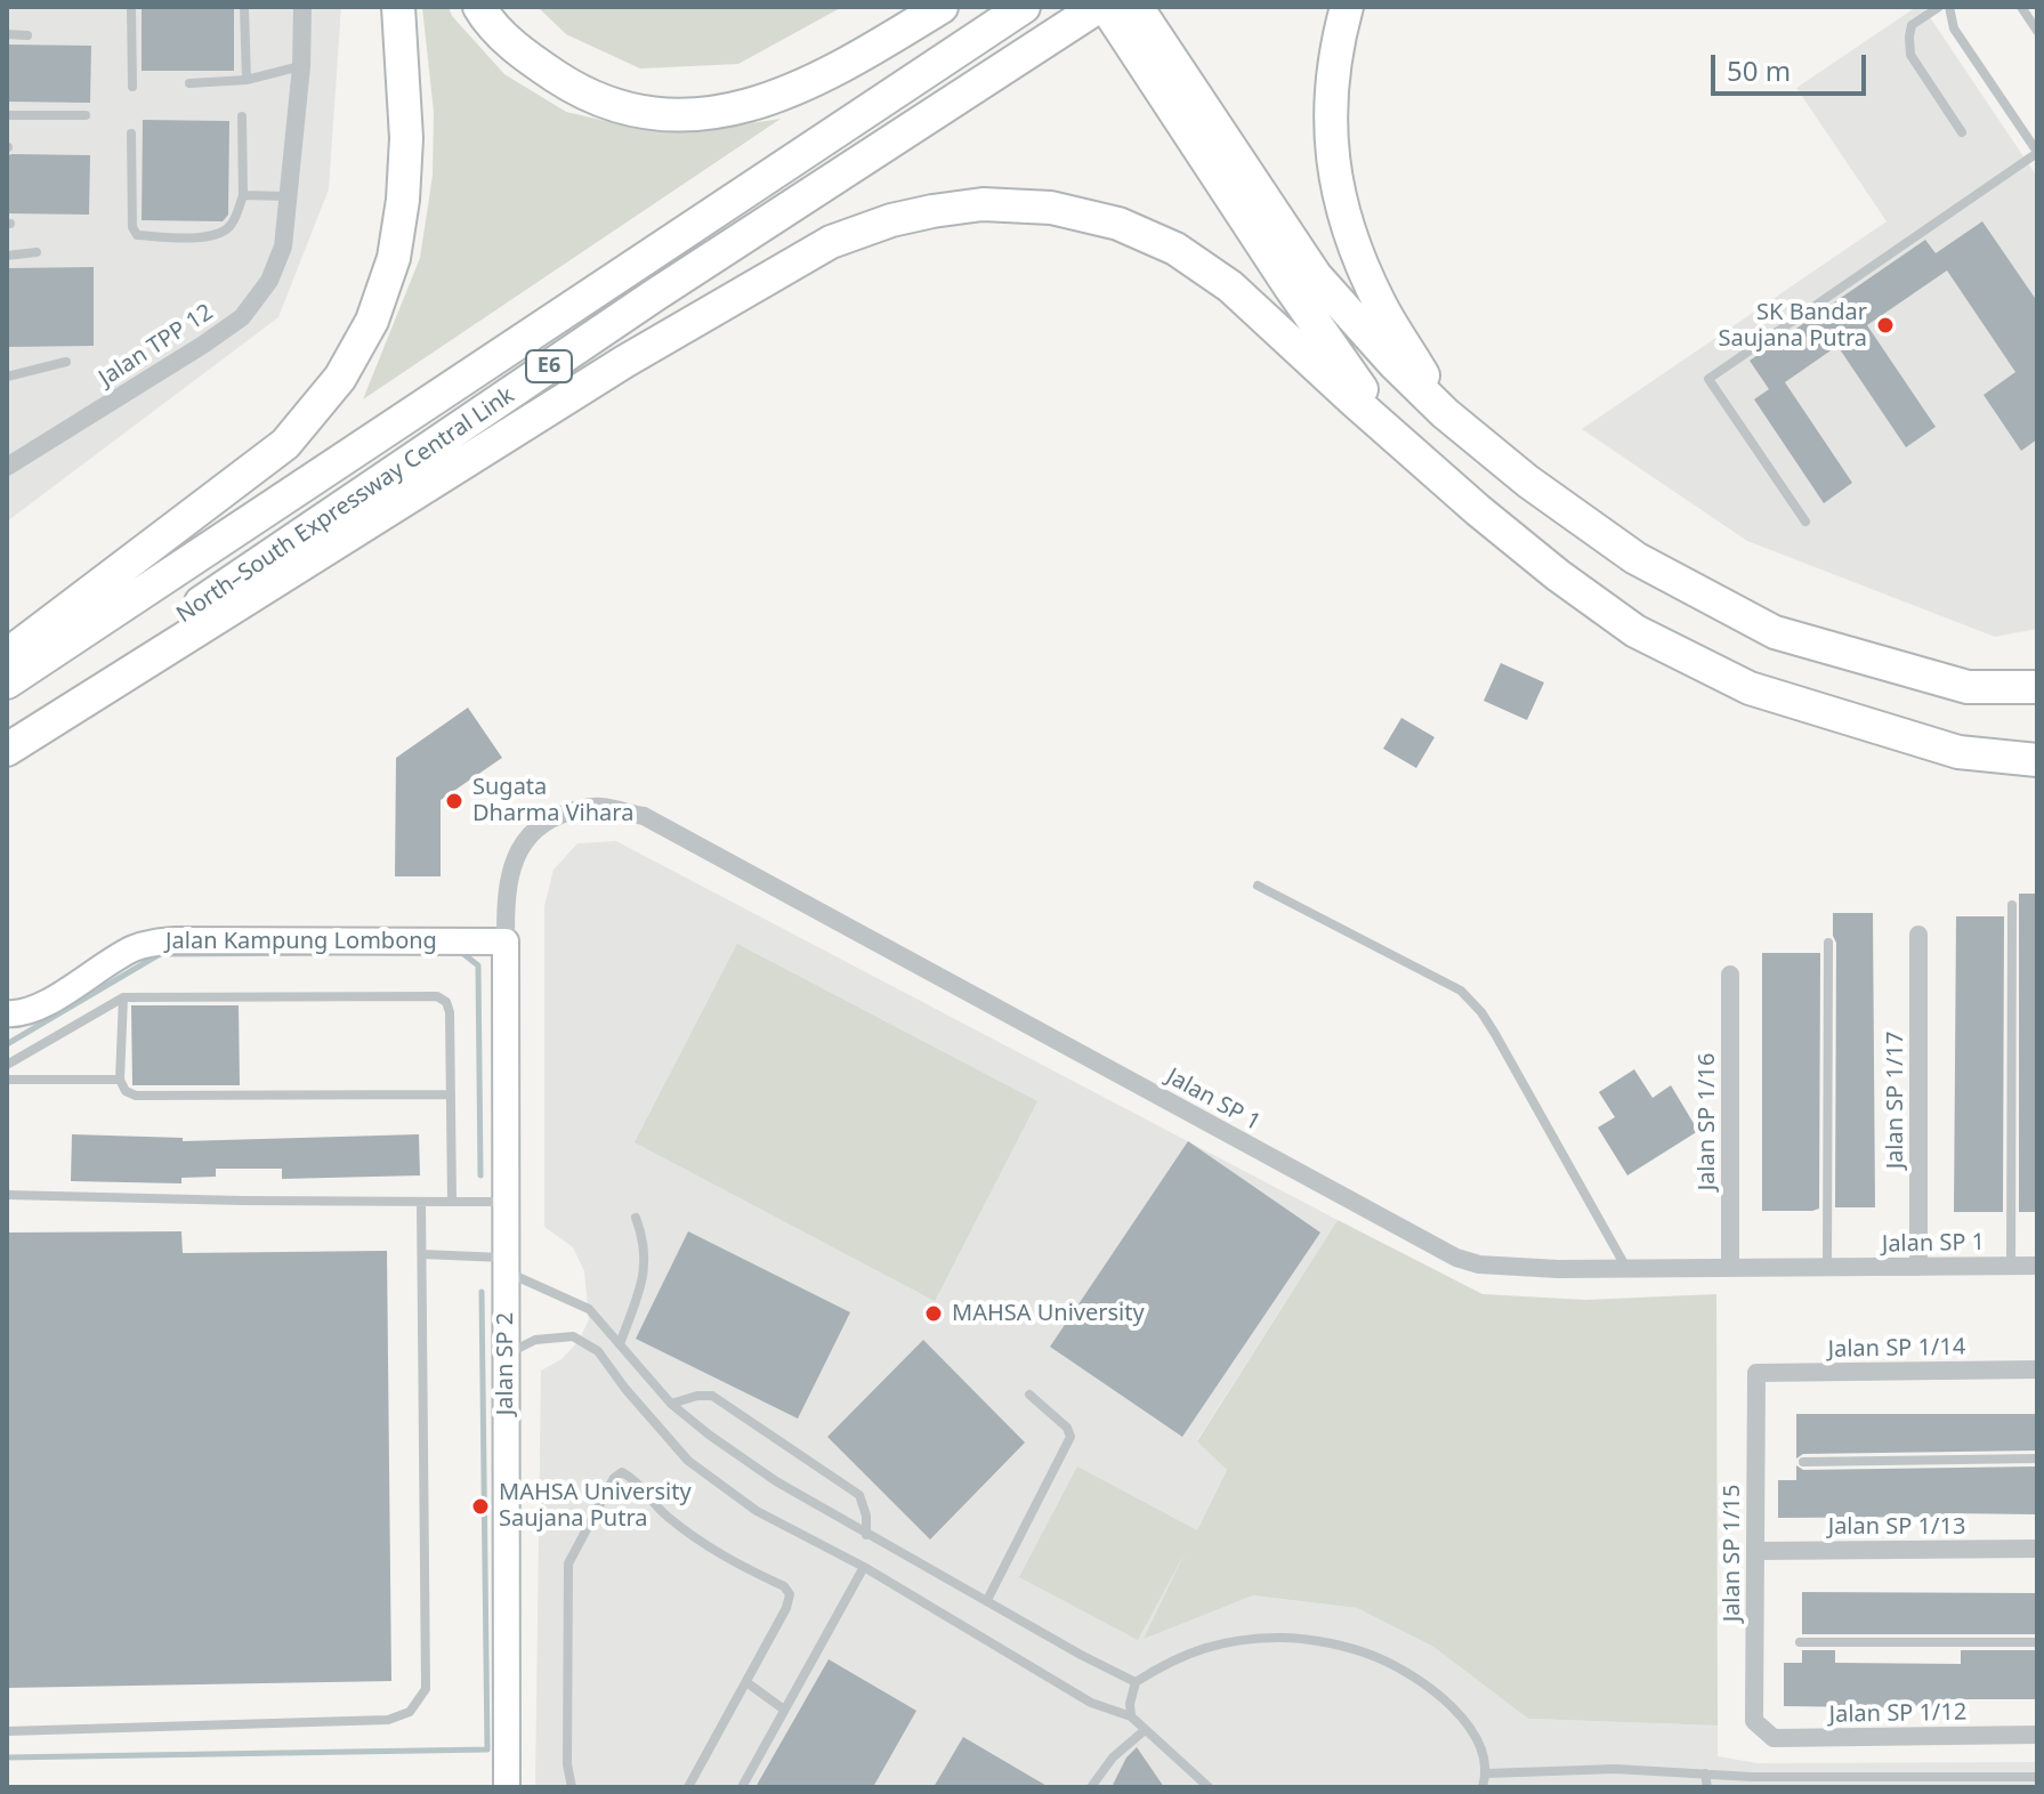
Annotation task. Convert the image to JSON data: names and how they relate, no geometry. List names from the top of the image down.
{
  "streets": {
    "highway": ["E6", "North–South Expressway Central Link"],
    "street": [
      "Jalan TPP 12",
      "Jalan Kampung Lombong",
      "Jalan SP 1",
      "Jalan SP 1/17",
      "Jalan SP 1/16",
      "Jalan SP 1/14",
      "Jalan SP 2",
      "Jalan SP 1/13",
      "Jalan SP 1/15",
      "Jalan SP 1/12"
    ]
  },
  "crossings": [
    ["Jalan Kampung Lombong", "Jalan SP 1"],
    ["Jalan Kampung Lombong", "Jalan SP 2"],
    ["Jalan SP 1", "Jalan SP 1/17"],
    ["Jalan SP 1", "Jalan SP 1/16"],
    ["Jalan SP 1", "Jalan SP 2"],
    ["Jalan SP 1/14", "Jalan SP 1/15"],
    ["Jalan SP 1/13", "Jalan SP 1/15"],
    ["Jalan SP 1/15", "Jalan SP 1/12"]
  ],
  "places": [
    "SK Bandar Saujana Putra",
    "Sugata Dharma Vihara",
    "MAHSA University",
    "MAHSA University Saujana Putra"
  ],
  "scale_bar": "50 m"
}
